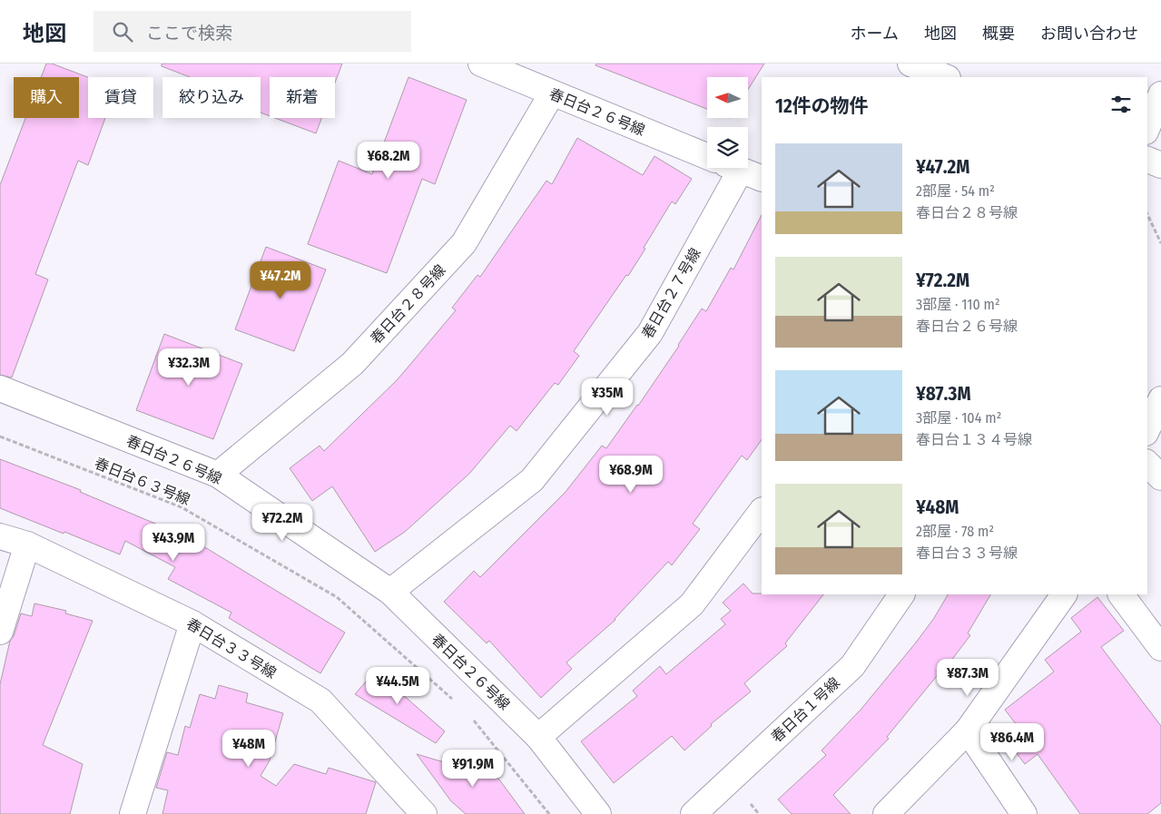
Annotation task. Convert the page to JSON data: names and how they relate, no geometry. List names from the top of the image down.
{
  "streets": {
    "street": [
      "春日台２６号線",
      "春日台２７号線",
      "春日台２８号線",
      "春日台３３号線",
      "春日台１号線"
    ],
    "path": ["春日台６３号線"]
  },
  "crossings": [
    ["春日台２６号線", "春日台２７号線"],
    ["春日台２６号線", "春日台２８号線"]
  ],
  "north": "left",
  "page": {
    "header": "地図",
    "search": "ここで検索",
    "nav": [
      "ホーム",
      "地図",
      "概要",
      "お問い合わせ"
    ],
    "chip": [
      "購入",
      "賃貸",
      "絞り込み",
      "新着"
    ],
    "heading": "12件の物件",
    "list": [
      {
        "name": "¥47.2M",
        "note": "2部屋 · 54 m² · 春日台２８号線"
      },
      {
        "name": "¥72.2M",
        "note": "3部屋 · 110 m² · 春日台２６号線"
      },
      {
        "name": "¥87.3M",
        "note": "3部屋 · 104 m² · 春日台１３４号線"
      },
      {
        "name": "¥48M",
        "note": "2部屋 · 78 m² · 春日台３３号線"
      }
    ],
    "price": [
      "¥68.2M",
      "¥47.2M",
      "¥32.3M",
      "¥35M",
      "¥68.9M",
      "¥72.2M",
      "¥43.9M",
      "¥87.3M",
      "¥44.5M",
      "¥86.4M",
      "¥48M",
      "¥91.9M"
    ]
  }
}
